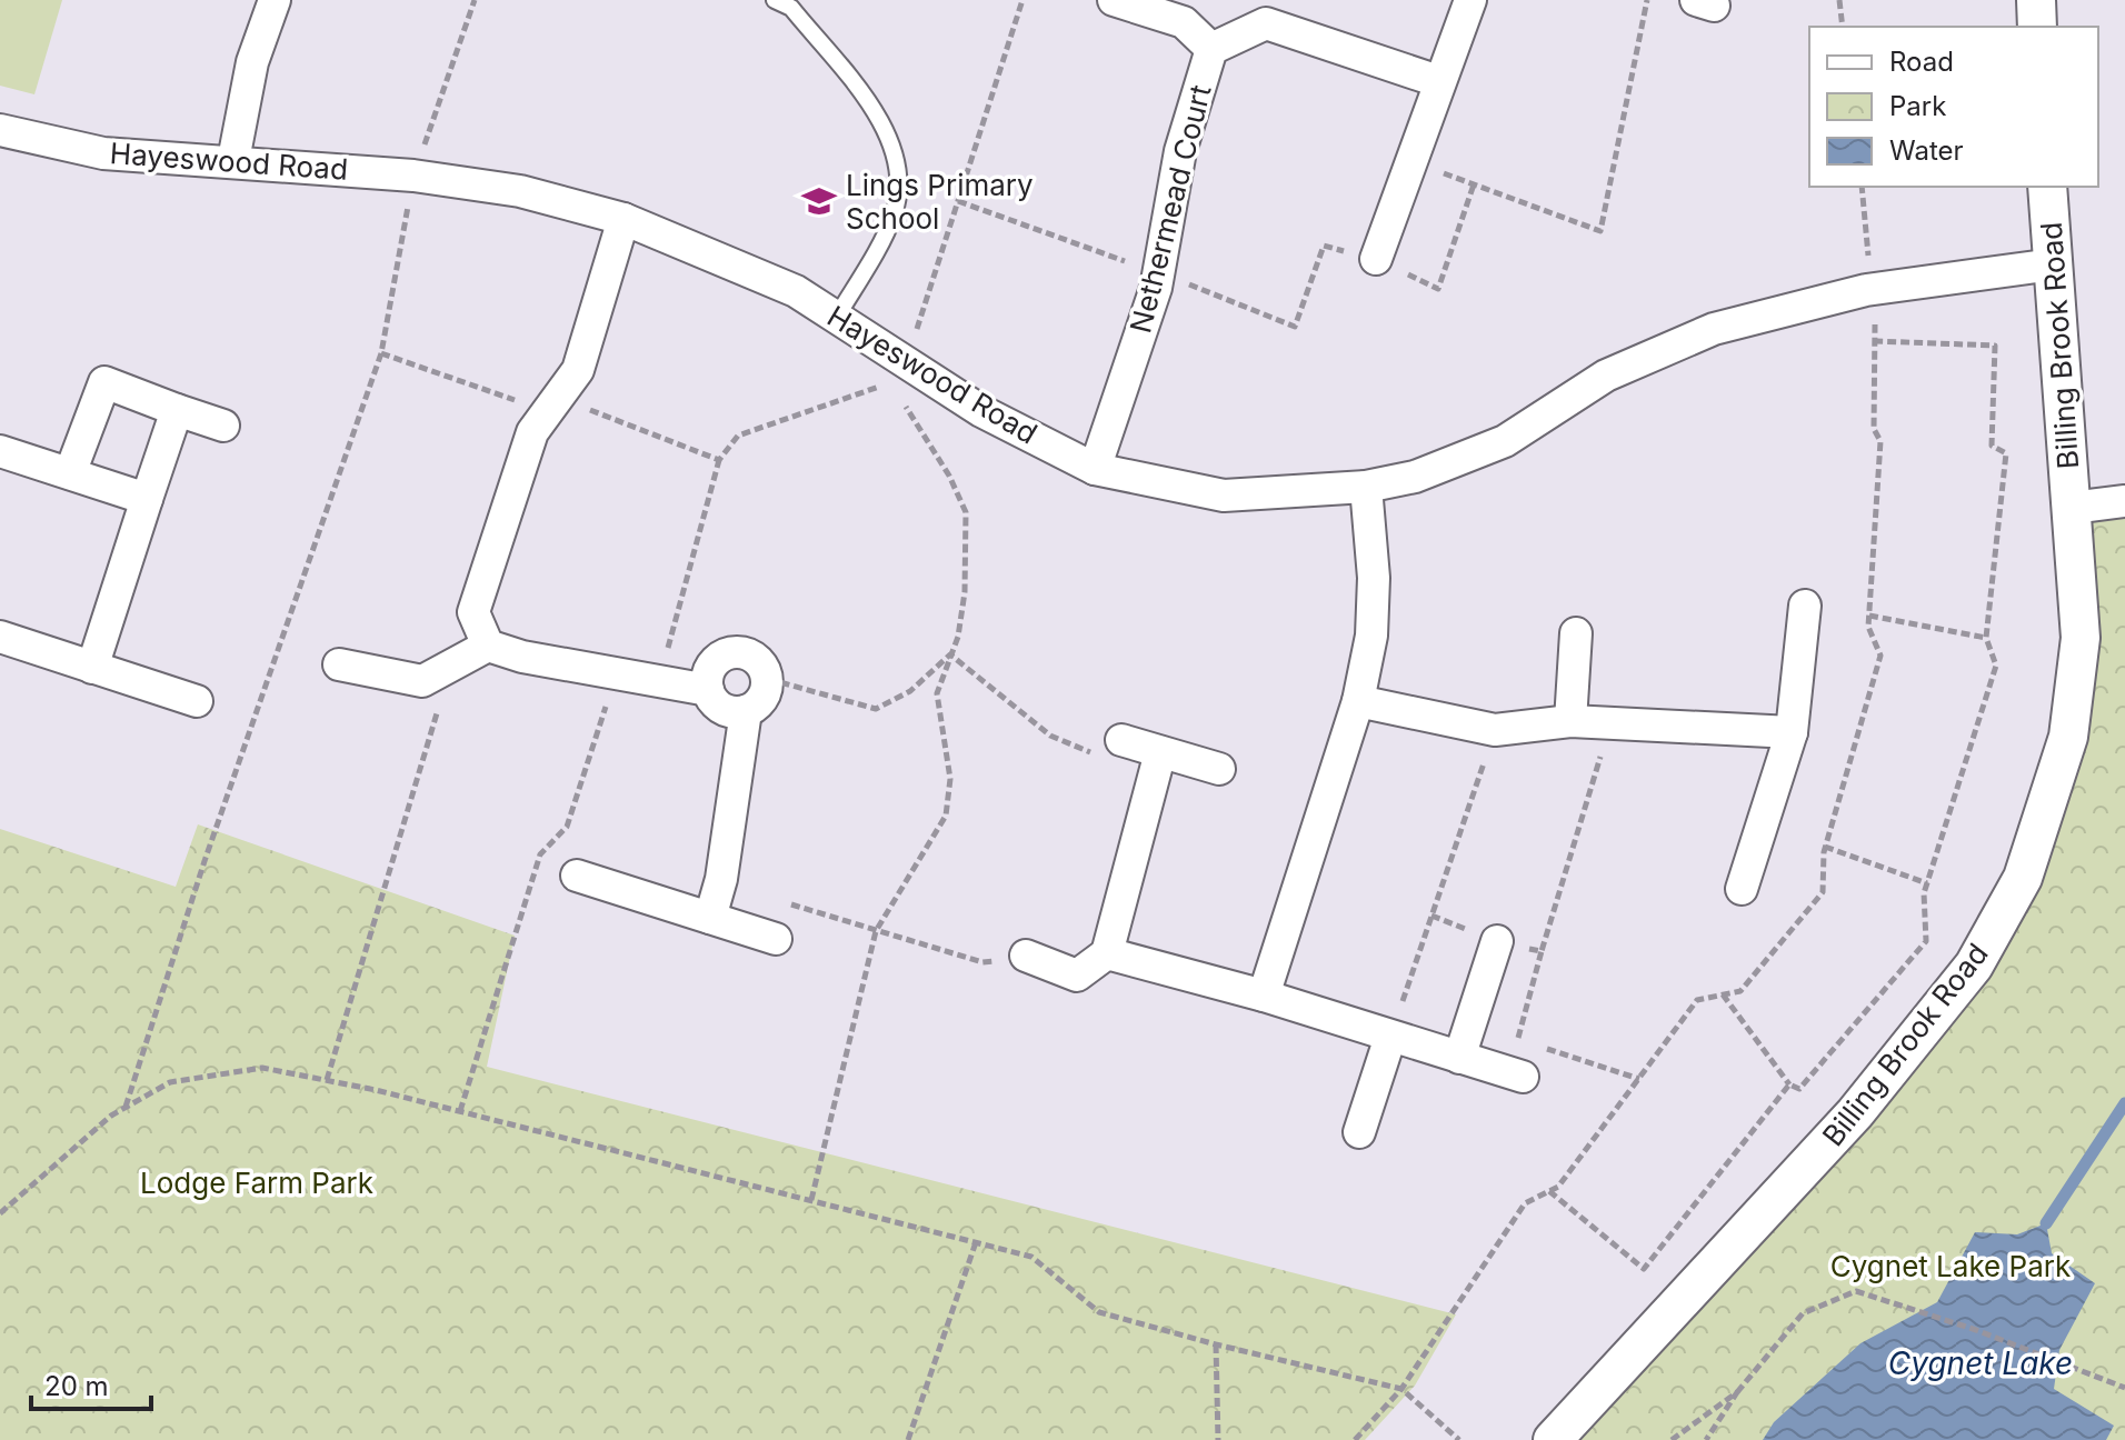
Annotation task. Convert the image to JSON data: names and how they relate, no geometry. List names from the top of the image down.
{
  "streets": {
    "street": ["Hayeswood Road", "Nethermead Court", "Billing Brook Road"]
  },
  "crossings": [
    ["Hayeswood Road", "Nethermead Court"],
    ["Hayeswood Road", "Billing Brook Road"]
  ],
  "water": ["Cygnet Lake"],
  "parks": ["Lodge Farm Park", "Cygnet Lake Park"],
  "places": {
    "school or university": ["Lings Primary School"]
  },
  "legend": ["Road", "Park", "Water"],
  "scale_bar": "20 m"
}
